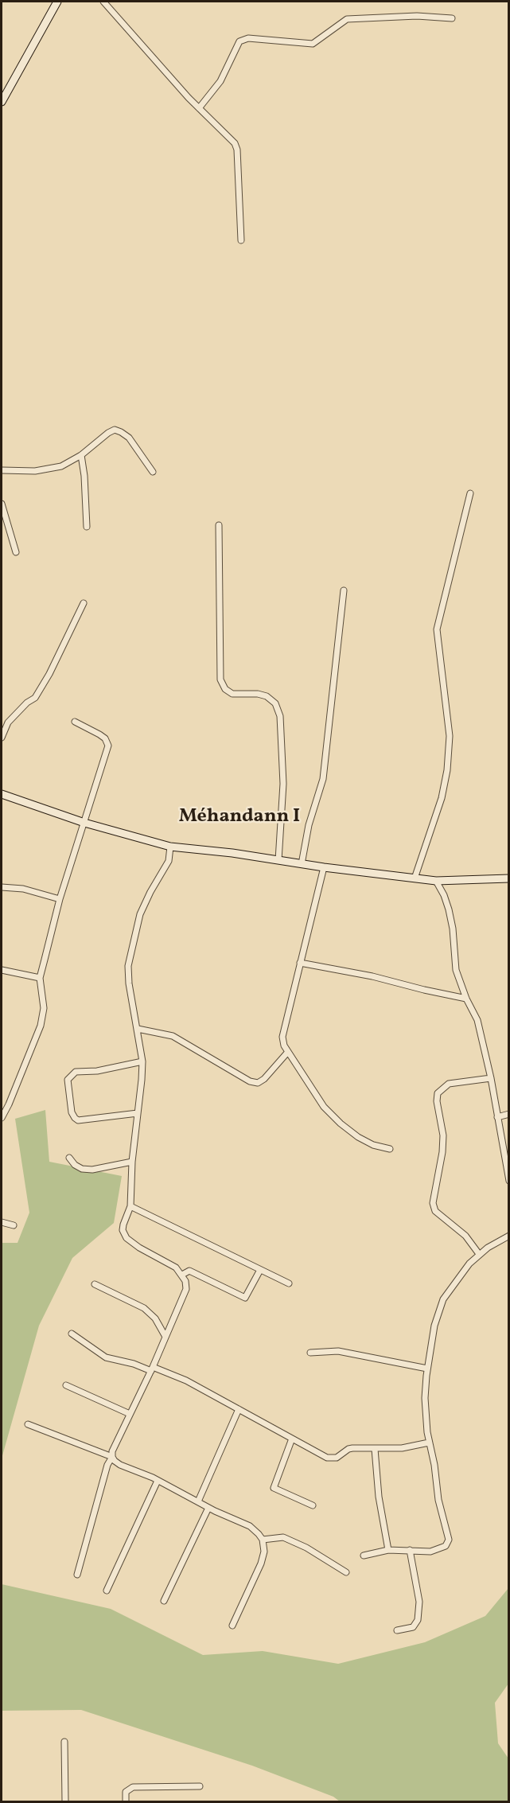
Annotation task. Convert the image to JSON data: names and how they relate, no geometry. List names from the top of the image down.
{
  "districts": ["Méhandann I"]
}
